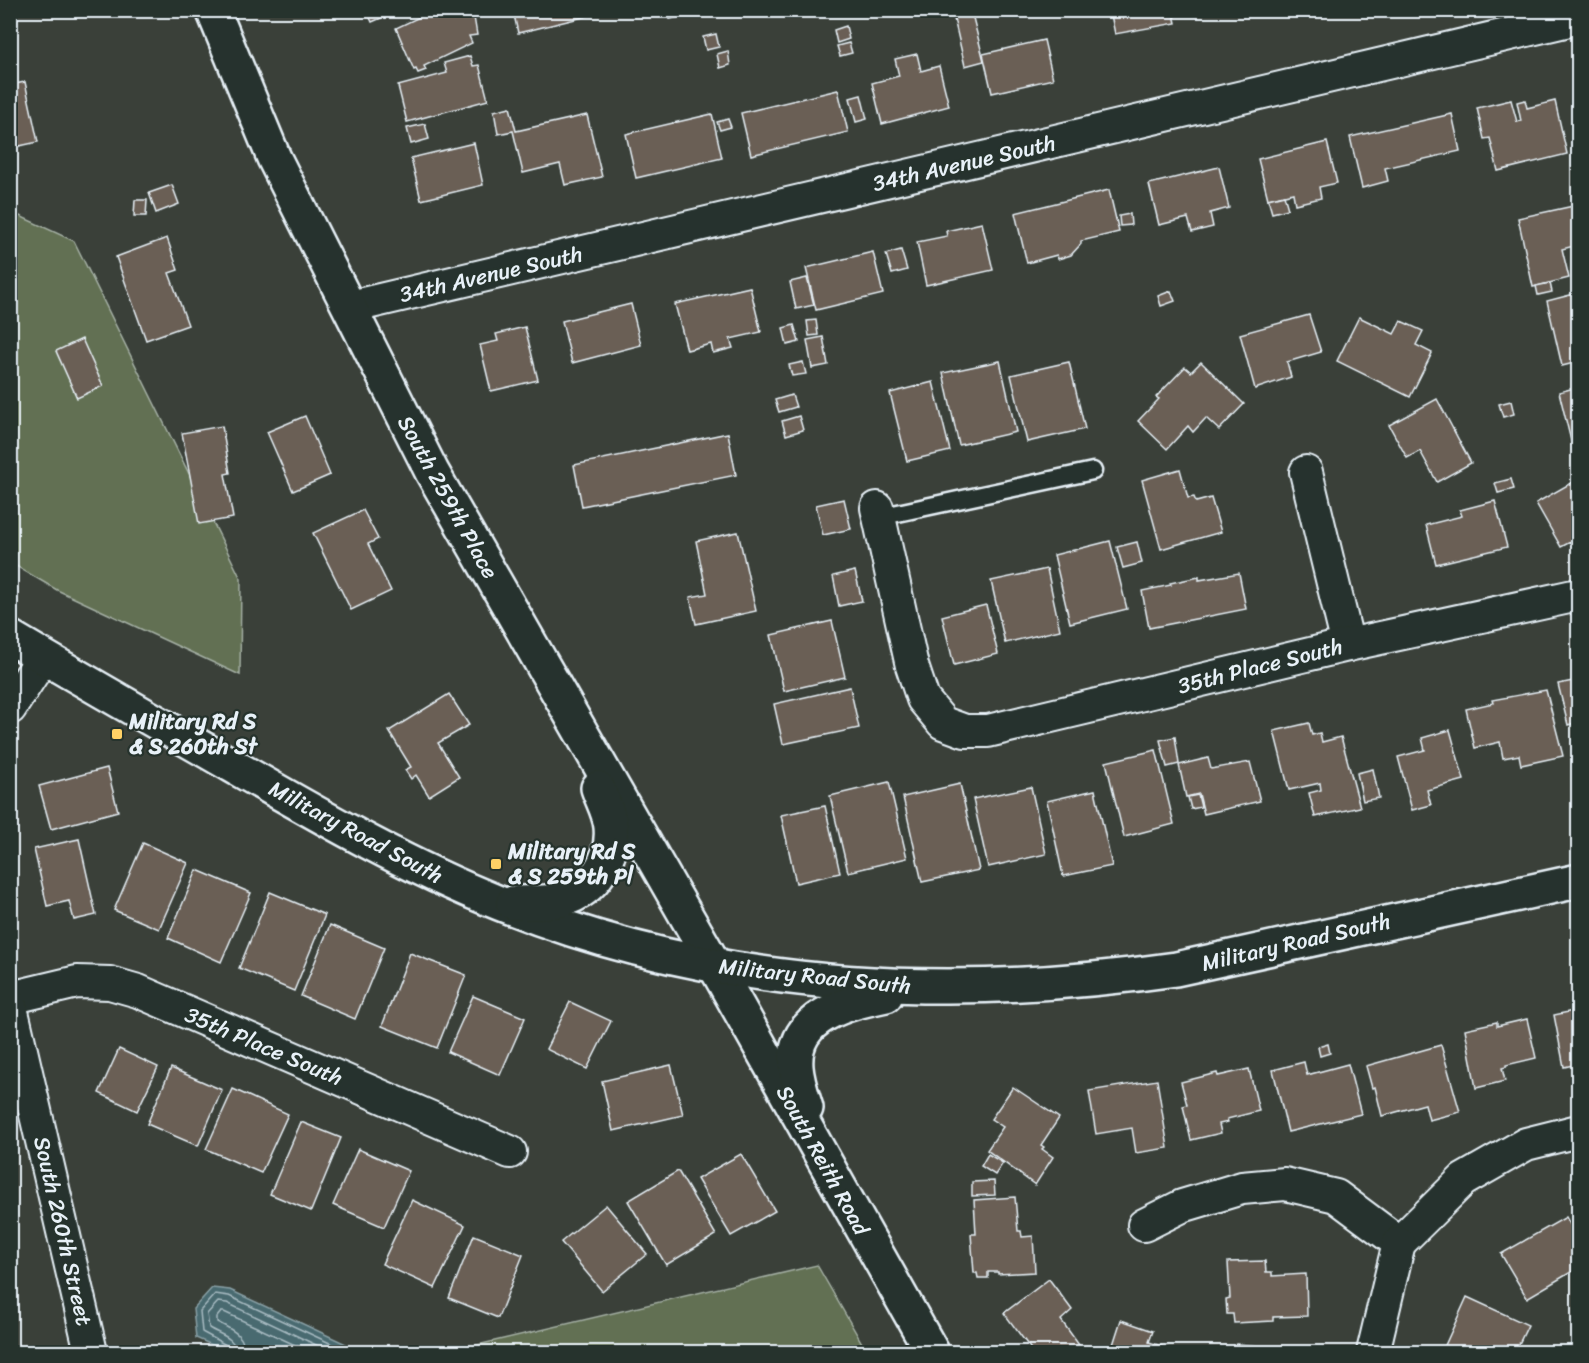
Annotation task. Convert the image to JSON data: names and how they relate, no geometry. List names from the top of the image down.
{
  "streets": {
    "main road": ["South 259th Place", "Military Road South", "South Reith Road"],
    "street": ["34th Avenue South", "35th Place South", "South 260th Street"]
  },
  "crossings": [
    ["34th Avenue South", "South 259th Place"],
    ["South 259th Place", "Military Road South"],
    ["South 259th Place", "South Reith Road"],
    ["Military Road South", "South Reith Road"]
  ],
  "places": {
    "transit": ["Military Rd S & S 260th St", "Military Rd S & S 259th Pl"]
  }
}
